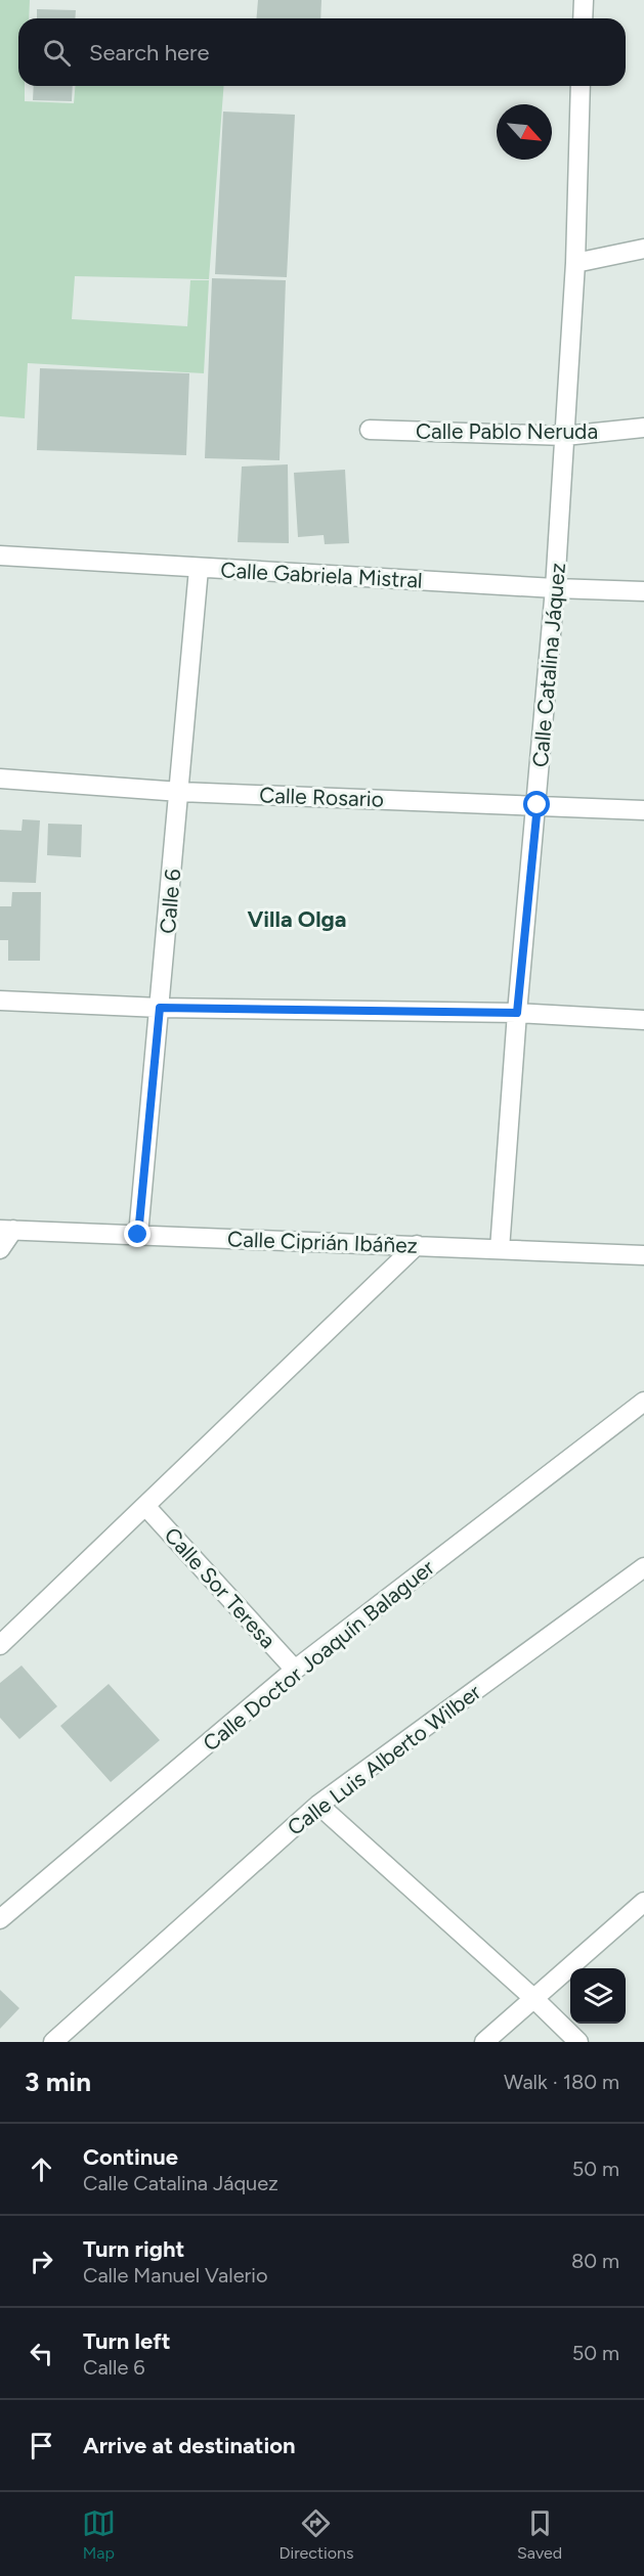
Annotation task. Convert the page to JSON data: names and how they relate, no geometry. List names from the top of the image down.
{
  "streets": {
    "street": [
      "Calle Pablo Neruda",
      "Calle Gabriela Mistral",
      "Calle Catalina Jáquez",
      "Calle Rosario",
      "Calle 6",
      "Calle Ciprián Ibáñez",
      "Calle Sor Teresa",
      "Calle Doctor Joaquín Balaguer",
      "Calle Luis Alberto Wilber"
    ]
  },
  "crossings": [
    ["Calle Pablo Neruda", "Calle Catalina Jáquez"],
    ["Calle Gabriela Mistral", "Calle Catalina Jáquez"],
    ["Calle Gabriela Mistral", "Calle 6"],
    ["Calle Catalina Jáquez", "Calle Rosario"],
    ["Calle Catalina Jáquez", "Calle Ciprián Ibáñez"],
    ["Calle Rosario", "Calle 6"],
    ["Calle 6", "Calle Ciprián Ibáñez"],
    ["Calle Sor Teresa", "Calle Doctor Joaquín Balaguer"]
  ],
  "districts": ["Villa Olga"],
  "north": "bottom right",
  "page": {
    "search": "Search here",
    "heading": ["3 min", "Walk · 180 m"],
    "list": [
      ["Continue", "Calle Catalina Jáquez", "50 m"],
      ["Turn right", "Calle Manuel Valerio", "80 m"],
      ["Turn left", "Calle 6", "50 m"],
      "Arrive at destination"
    ],
    "nav": ["Map", "Directions", "Saved"]
  }
}
